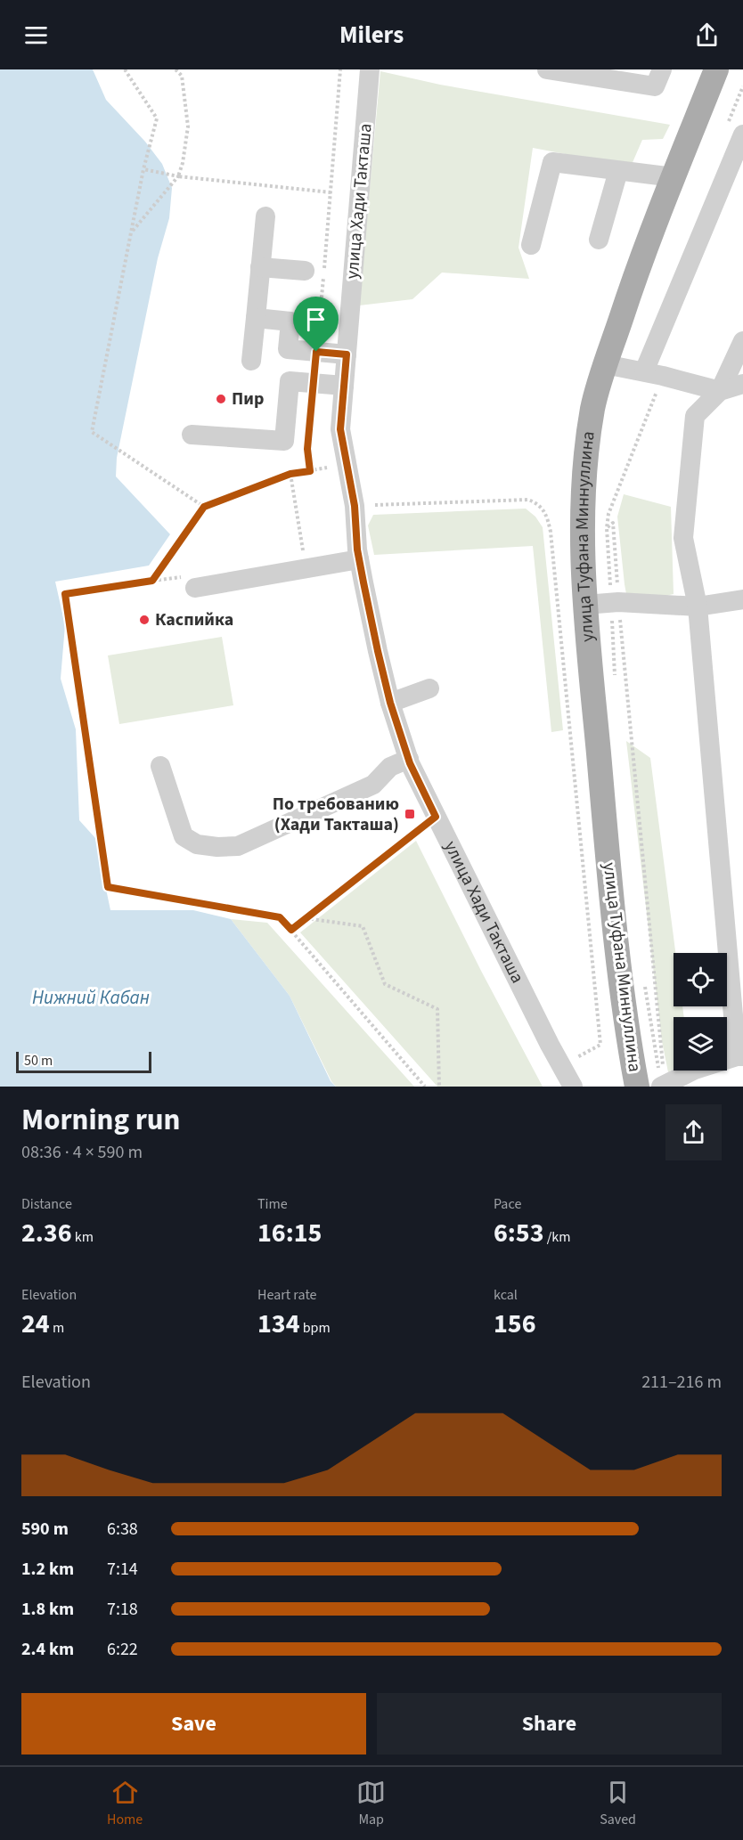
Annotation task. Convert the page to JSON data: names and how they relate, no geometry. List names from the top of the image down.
{
  "streets": {
    "main road": ["улица Туфана Миннуллина"],
    "street": ["улица Хади Такташа"]
  },
  "water": ["Нижний Кабан"],
  "places": {
    "other": ["Пир", "Каспийка"],
    "transit": ["По требованию (Хади Такташа)"]
  },
  "scale_bar": "50 m",
  "page": {
    "header": "Milers",
    "scale": "50 m",
    "heading": ["Morning run", "08:36 · 4 × 590 m"],
    "stats": [
      ["Distance", "2.36 km"],
      ["Time", "16:15"],
      ["Pace", "6:53 /km"],
      ["Elevation", "24 m"],
      ["Heart rate", "134 bpm"],
      ["kcal", "156"]
    ],
    "chart": ["Elevation", "211–216 m"],
    "list": [
      {
        "name": "590 m",
        "note": "6:38"
      },
      {
        "name": "1.2 km",
        "note": "7:14"
      },
      {
        "name": "1.8 km",
        "note": "7:18"
      },
      {
        "name": "2.4 km",
        "note": "6:22"
      }
    ],
    "buttons": ["Save", "Share"],
    "tabs": ["Home", "Map", "Saved"]
  }
}
